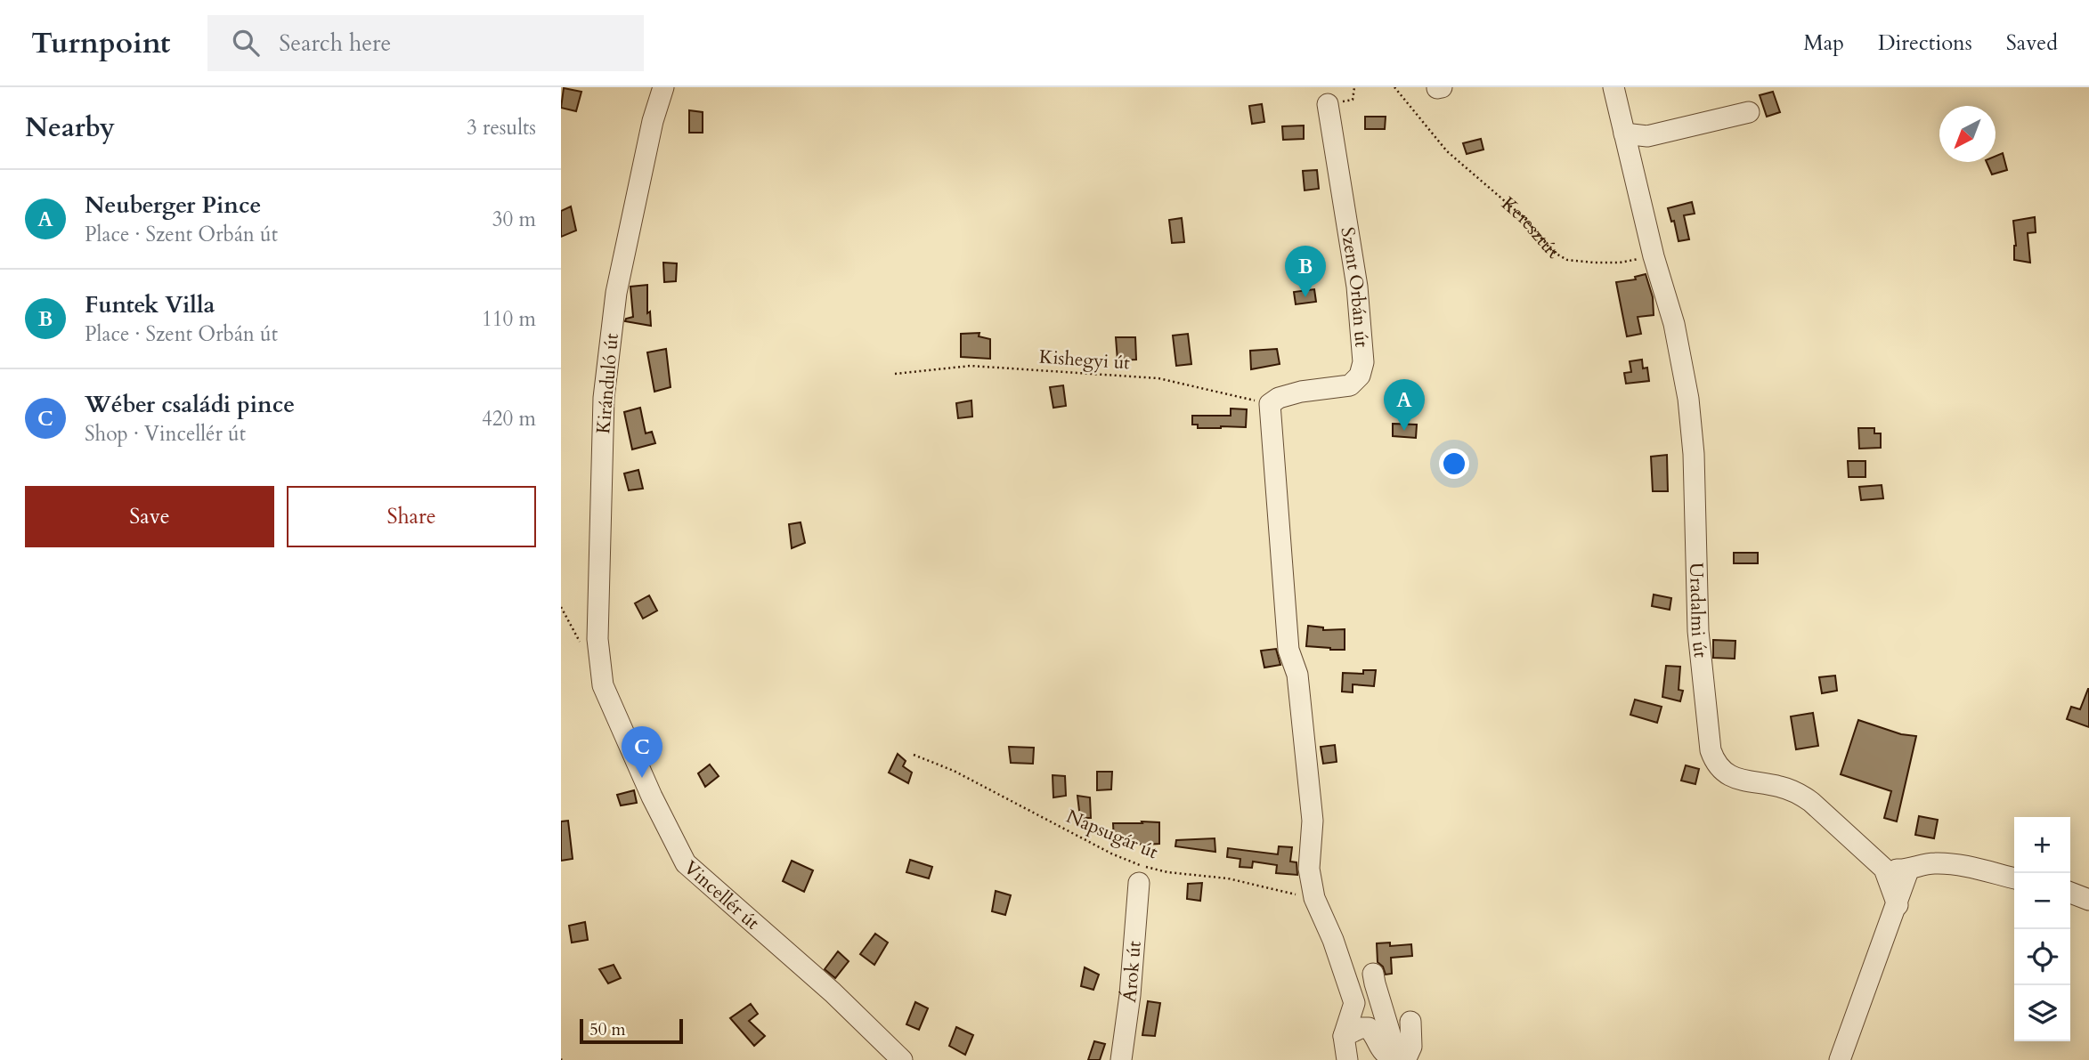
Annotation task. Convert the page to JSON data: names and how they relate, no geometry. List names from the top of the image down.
{
  "streets": {
    "street": [
      "Szent Orbán út",
      "Kiránduló út",
      "Uradalmi út",
      "Vincellér út",
      "Árok út"
    ],
    "path": ["Keresztút", "Kishegyi út", "Napsugár út"]
  },
  "crossings": [
    ["Keresztút", "Uradalmi út"],
    ["Szent Orbán út", "Kishegyi út"],
    ["Kiránduló út", "Vincellér út"]
  ],
  "scale_bar": "50 m",
  "north": "bottom left",
  "page": {
    "header": "Turnpoint",
    "search": "Search here",
    "nav": ["Map", "Directions", "Saved"],
    "heading": ["Nearby", "3 results"],
    "list": [
      {
        "mark": "A",
        "name": "Neuberger Pince",
        "note": "Place · Szent Orbán út",
        "value": "30 m"
      },
      {
        "mark": "B",
        "name": "Funtek Villa",
        "note": "Place · Szent Orbán út",
        "value": "110 m"
      },
      {
        "mark": "C",
        "name": "Wéber családi pince",
        "note": "Shop · Vincellér út",
        "value": "420 m"
      }
    ],
    "pins": ["B", "A", "C"],
    "buttons": ["Save", "Share"],
    "map_buttons": ["+", "−"],
    "scale": "50 m"
  }
}
